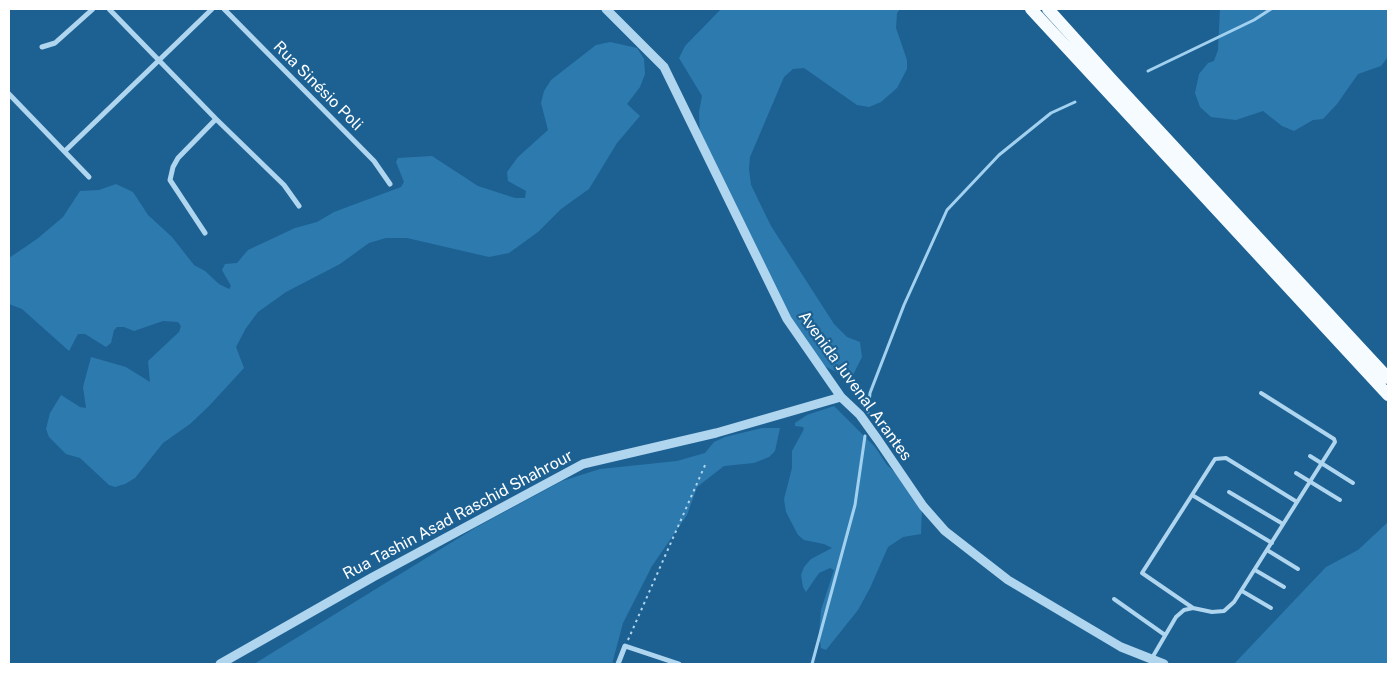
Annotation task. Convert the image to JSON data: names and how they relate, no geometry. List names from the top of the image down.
{
  "streets": {
    "street": ["Rua Sinésio Poli", "Avenida Juvenal Arantes", "Rua Tashin Asad Raschid Shahrour"]
  },
  "crossings": [
    ["Avenida Juvenal Arantes", "Rua Tashin Asad Raschid Shahrour"]
  ]
}
